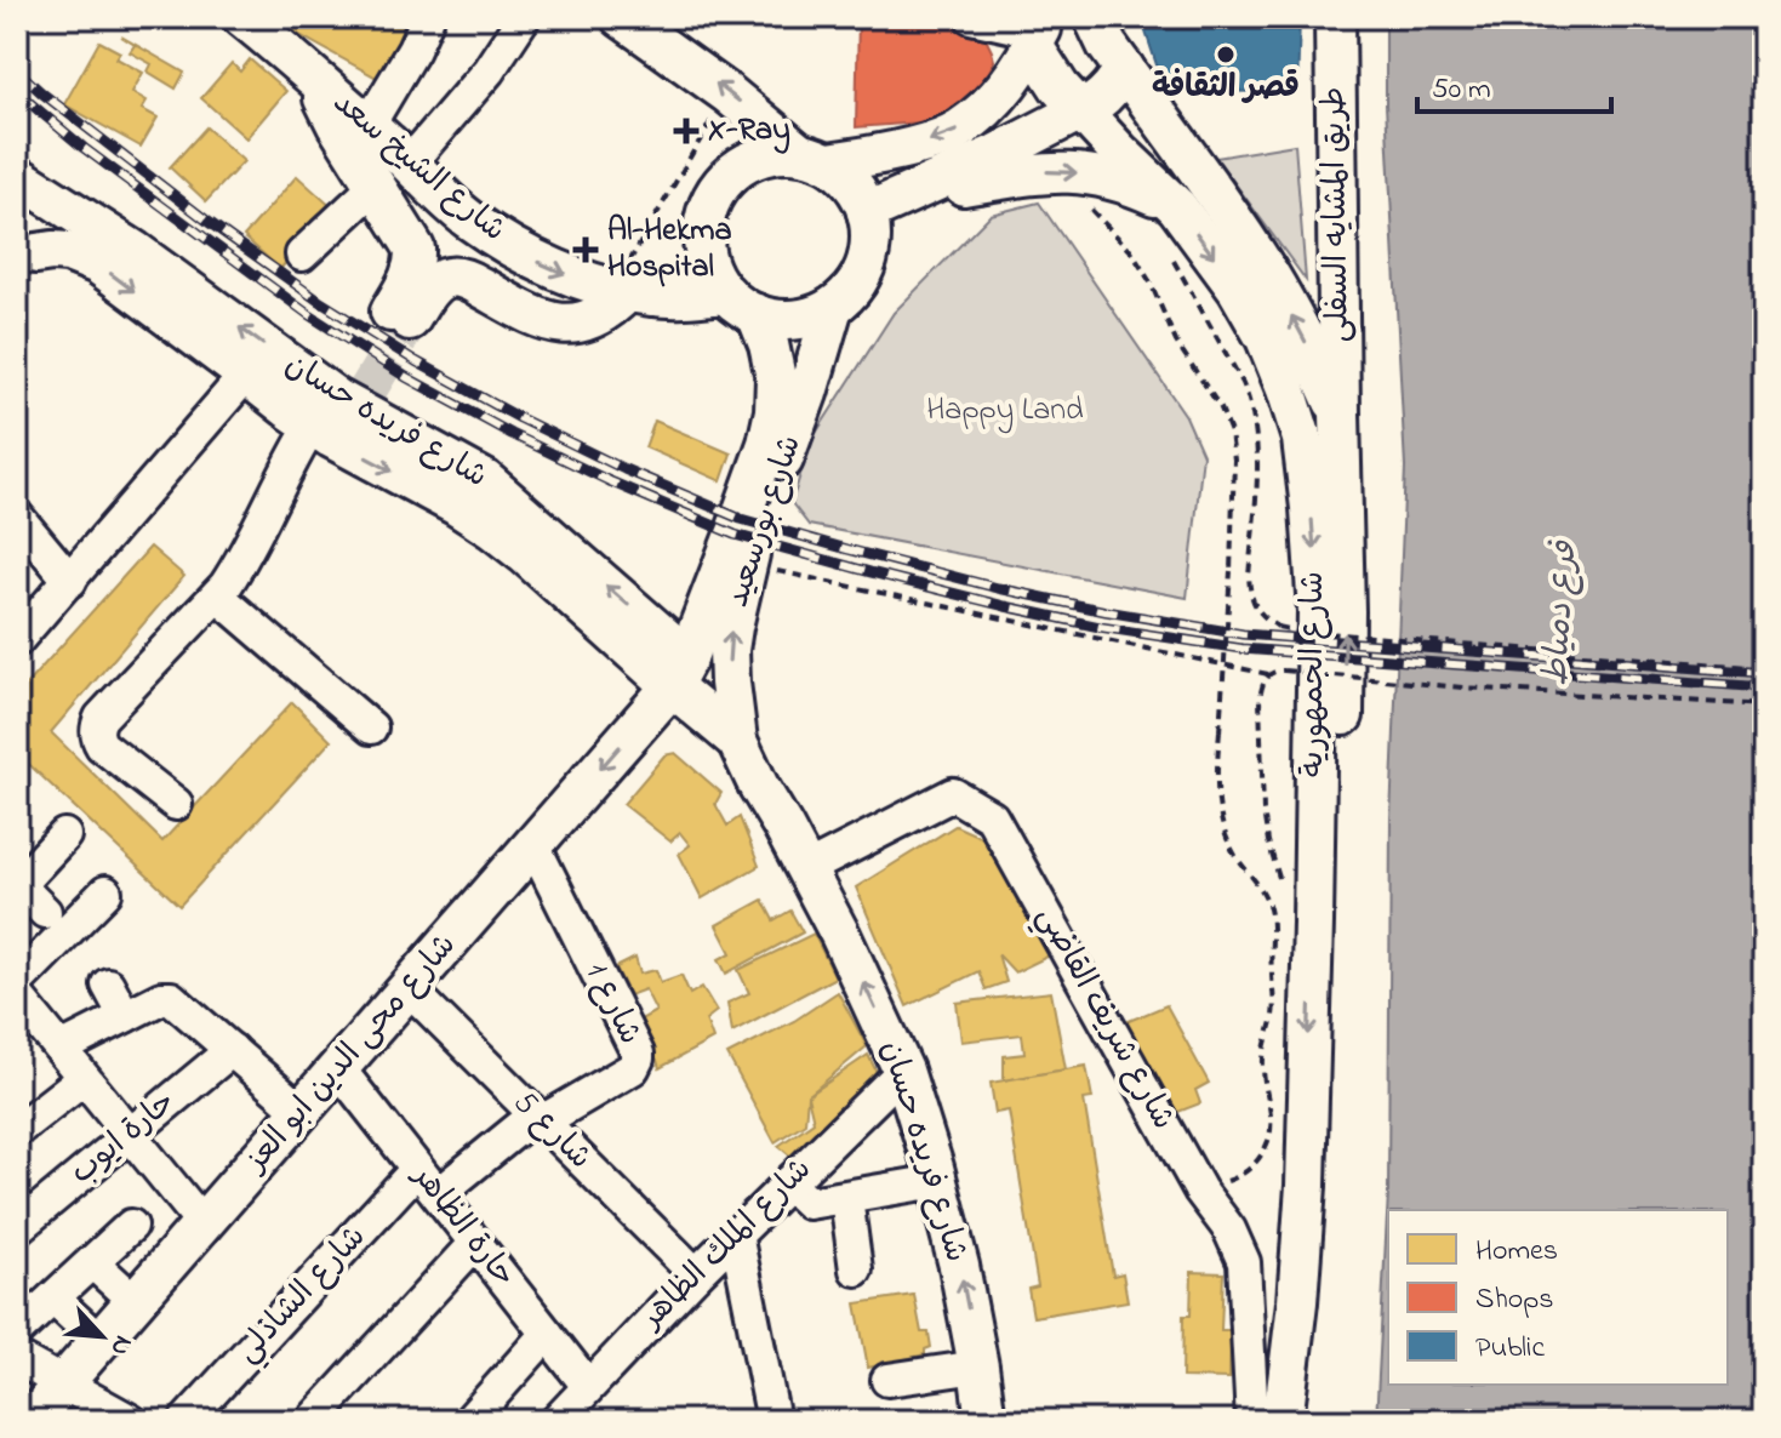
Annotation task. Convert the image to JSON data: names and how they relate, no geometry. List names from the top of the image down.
{
  "streets": {
    "main road": [
      "شارع الشيخ سعد",
      "طريق المشايه السفلى",
      "شارع فريده حسان",
      "شارع بورسعيد",
      "شارع الجمهورية",
      "شارع محى الدين ابو العز"
    ],
    "street": [
      "شارع 1",
      "شارع شريف القاضي",
      "شارع 5",
      "حارة ايوب",
      "حارة الظاهر",
      "شارع الملك الظاهر",
      "شارع الشاذلي"
    ]
  },
  "crossings": [
    ["شارع الشيخ سعد", "شارع بورسعيد"],
    ["طريق المشايه السفلى", "شارع الجمهورية"],
    ["شارع فريده حسان", "شارع بورسعيد"],
    ["شارع فريده حسان", "شارع شريف القاضي"],
    ["شارع فريده حسان", "شارع محى الدين ابو العز"],
    ["شارع فريده حسان", "شارع الملك الظاهر"],
    ["شارع بورسعيد", "شارع محى الدين ابو العز"],
    ["شارع 1", "شارع محى الدين ابو العز"],
    ["شارع 1", "شارع 5"],
    ["شارع 1", "حارة الظاهر"],
    ["شارع محى الدين ابو العز", "شارع 5"],
    ["شارع محى الدين ابو العز", "حارة الظاهر"],
    ["شارع 5", "شارع الملك الظاهر"],
    ["حارة الظاهر", "شارع الملك الظاهر"],
    ["حارة الظاهر", "شارع الشاذلي"]
  ],
  "water": ["فرع دمياط"],
  "parks": ["Happy Land"],
  "places": {
    "other": ["قصر الثقافة"],
    "health": ["X-Ray", "Al-Hekma Hospital"]
  },
  "legend": ["Homes", "Shops", "Public"],
  "scale_bar": "50 m",
  "north": "bottom right"
}
